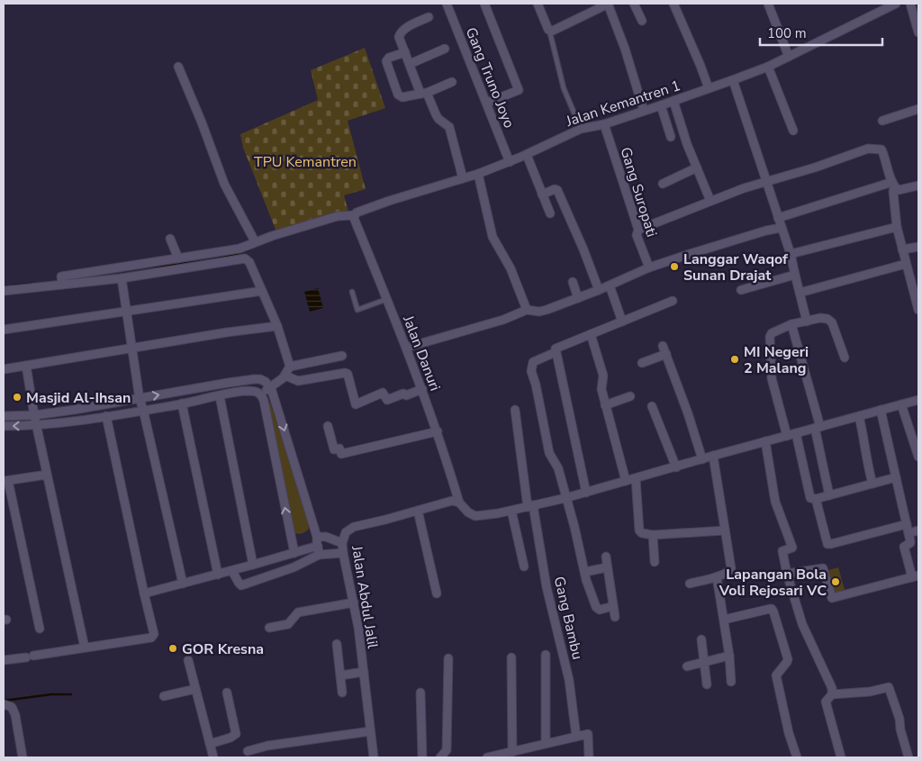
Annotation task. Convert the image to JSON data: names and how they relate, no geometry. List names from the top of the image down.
{
  "streets": {
    "street": [
      "Gang Truno Joyo",
      "Jalan Kemantren 1",
      "Gang Suropati",
      "Jalan Danuri",
      "Jalan Abdul Jalil",
      "Gang Bambu"
    ]
  },
  "crossings": [
    ["Gang Truno Joyo", "Jalan Kemantren 1"],
    ["Jalan Kemantren 1", "Gang Suropati"],
    ["Jalan Kemantren 1", "Jalan Danuri"],
    ["Jalan Danuri", "Jalan Abdul Jalil"]
  ],
  "parks": ["TPU Kemantren"],
  "places": [
    "Langgar Waqof Sunan Drajat",
    "MI Negeri 2 Malang",
    "Masjid Al-Ihsan",
    "Lapangan Bola Voli Rejosari VC",
    "GOR Kresna"
  ],
  "scale_bar": "100 m"
}
